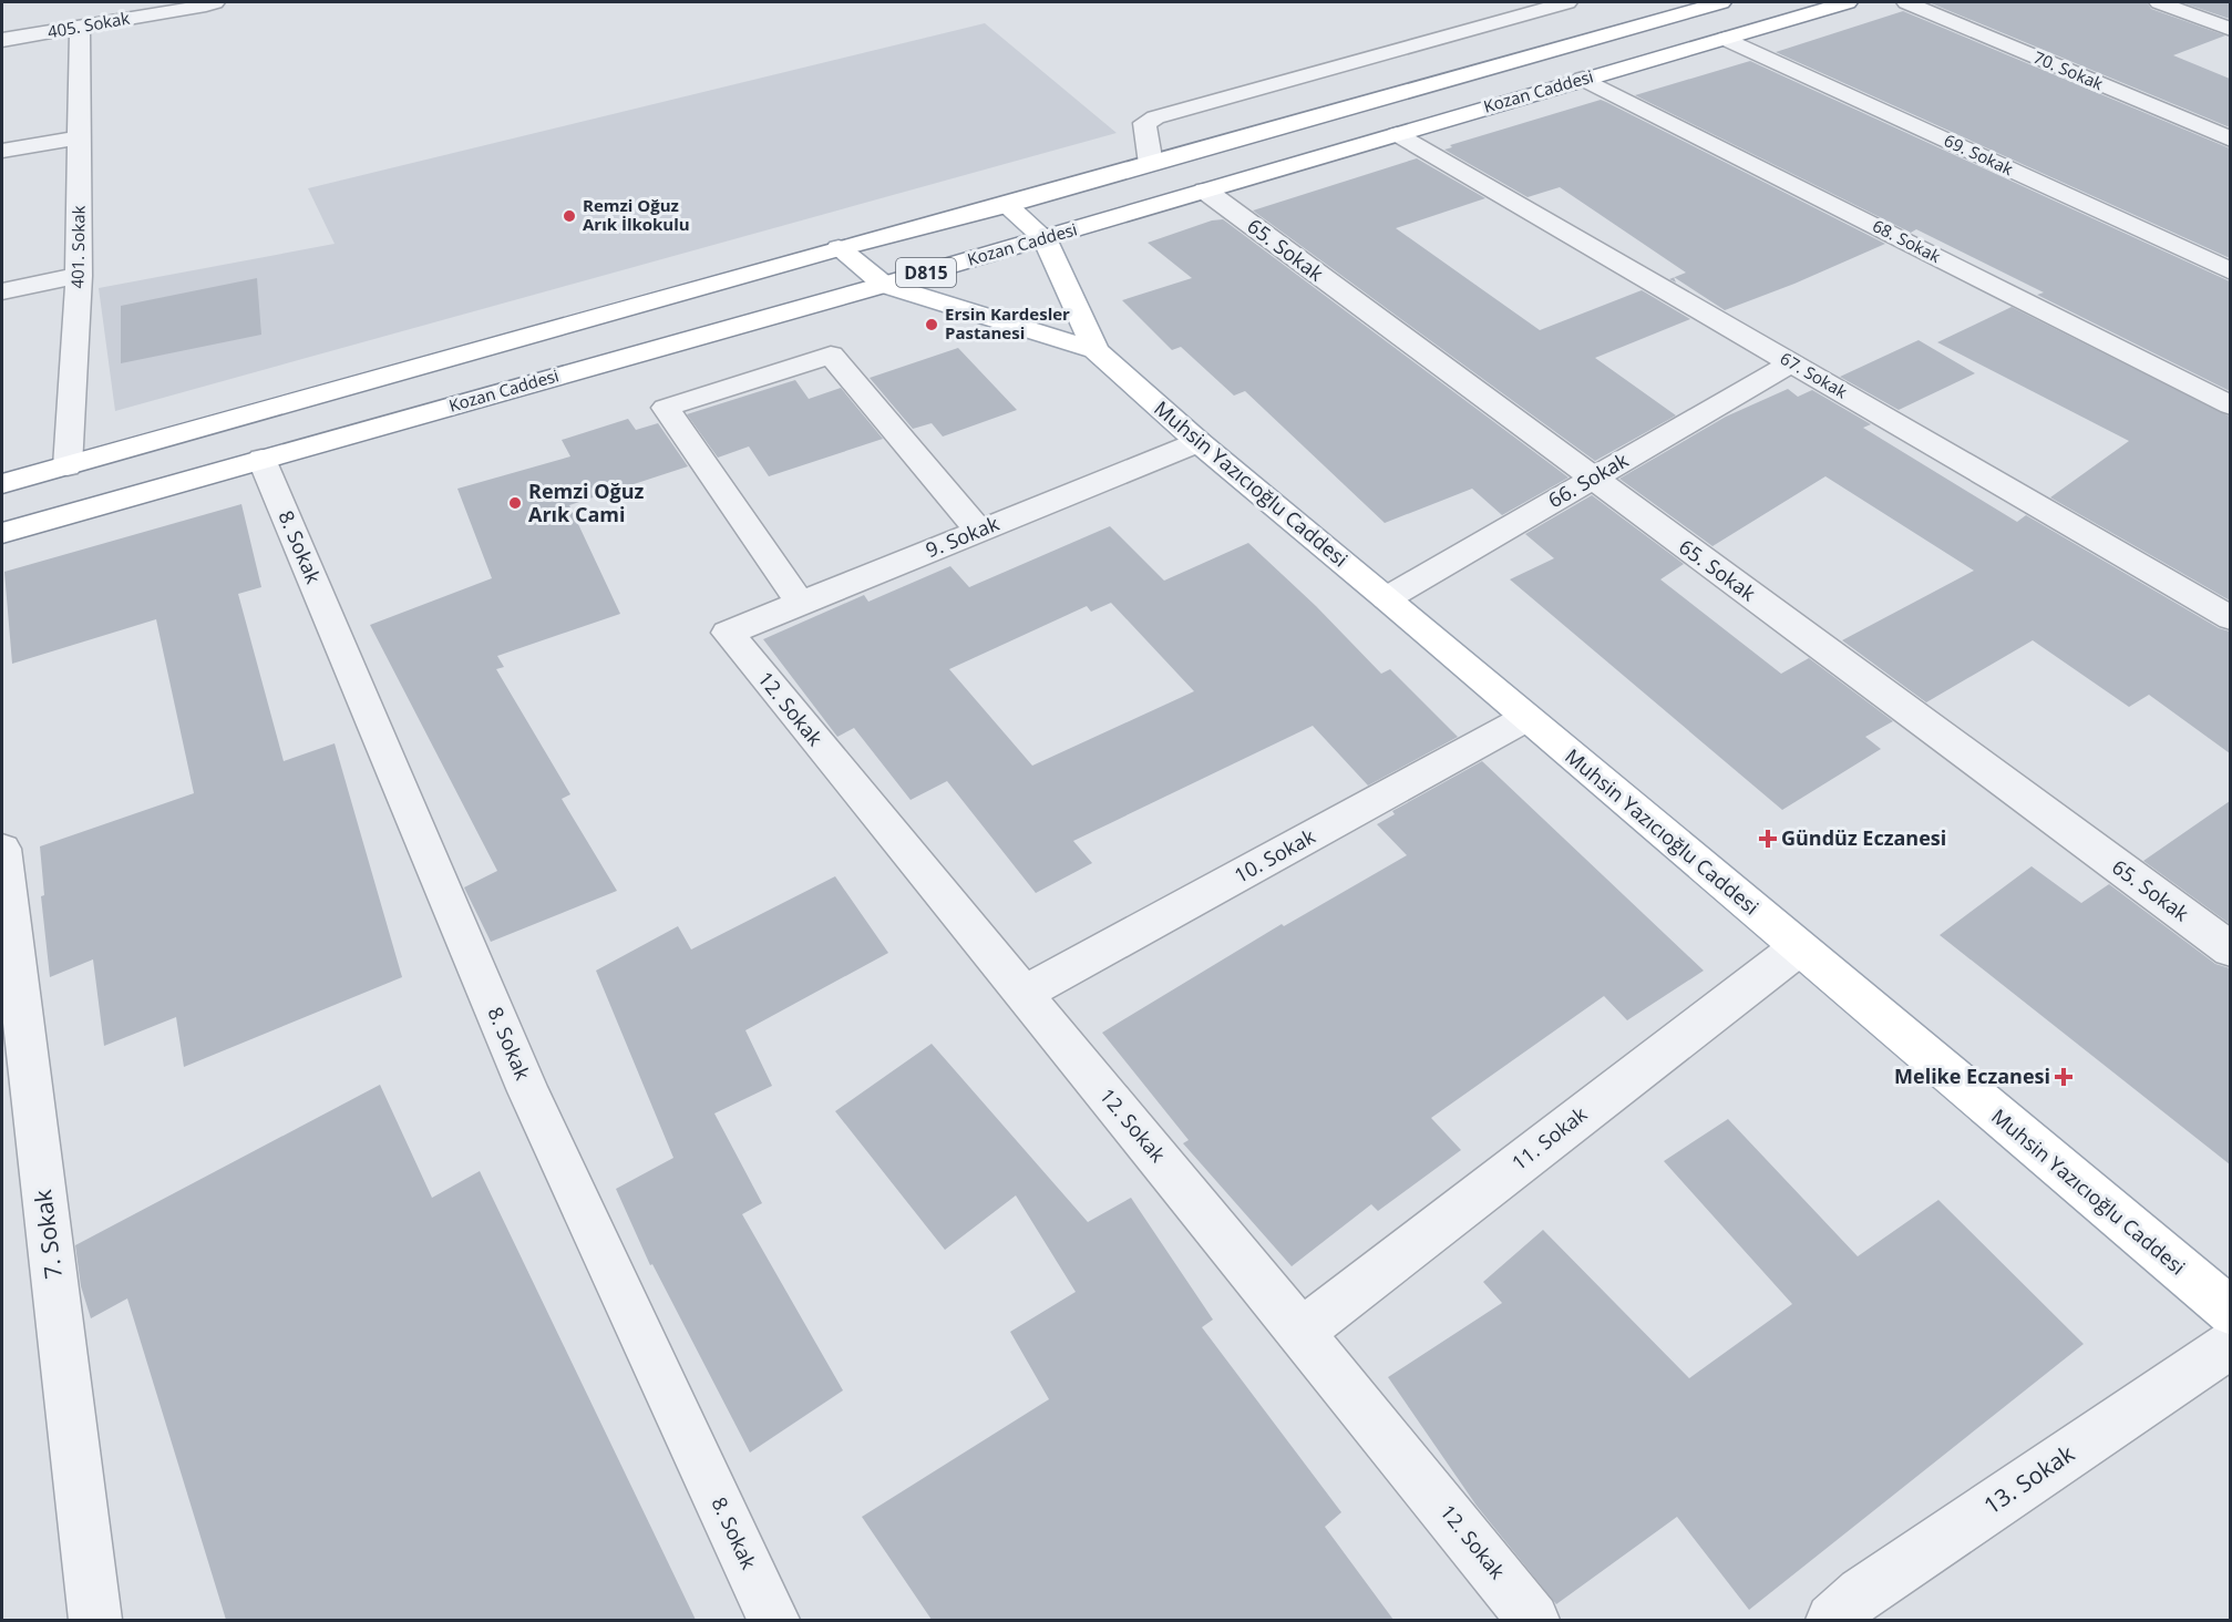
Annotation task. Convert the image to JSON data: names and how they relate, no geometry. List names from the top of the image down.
{
  "streets": {
    "main road": ["Kozan Caddesi", "D815", "Muhsin Yazıcıoğlu Caddesi"],
    "street": [
      "405. Sokak",
      "70. Sokak",
      "69. Sokak",
      "68. Sokak",
      "401. Sokak",
      "65. Sokak",
      "67. Sokak",
      "66. Sokak",
      "9. Sokak",
      "8. Sokak",
      "12. Sokak",
      "10. Sokak",
      "11. Sokak",
      "7. Sokak",
      "13. Sokak"
    ]
  },
  "crossings": [
    ["405. Sokak", "401. Sokak"],
    ["Kozan Caddesi", "69. Sokak"],
    ["Kozan Caddesi", "68. Sokak"],
    ["Kozan Caddesi", "401. Sokak"],
    ["Kozan Caddesi", "65. Sokak"],
    ["Kozan Caddesi", "67. Sokak"],
    ["Kozan Caddesi", "8. Sokak"],
    ["65. Sokak", "66. Sokak"],
    ["67. Sokak", "66. Sokak"],
    ["66. Sokak", "Muhsin Yazıcıoğlu Caddesi"],
    ["Muhsin Yazıcıoğlu Caddesi", "9. Sokak"],
    ["Muhsin Yazıcıoğlu Caddesi", "10. Sokak"],
    ["Muhsin Yazıcıoğlu Caddesi", "11. Sokak"],
    ["9. Sokak", "12. Sokak"],
    ["12. Sokak", "10. Sokak"],
    ["12. Sokak", "11. Sokak"]
  ],
  "places": {
    "other": ["Remzi Oğuz Arık İlkokulu", "Ersin Kardesler Pastanesi", "Remzi Oğuz Arık Cami"],
    "health": ["Gündüz Eczanesi", "Melike Eczanesi"]
  }
}
